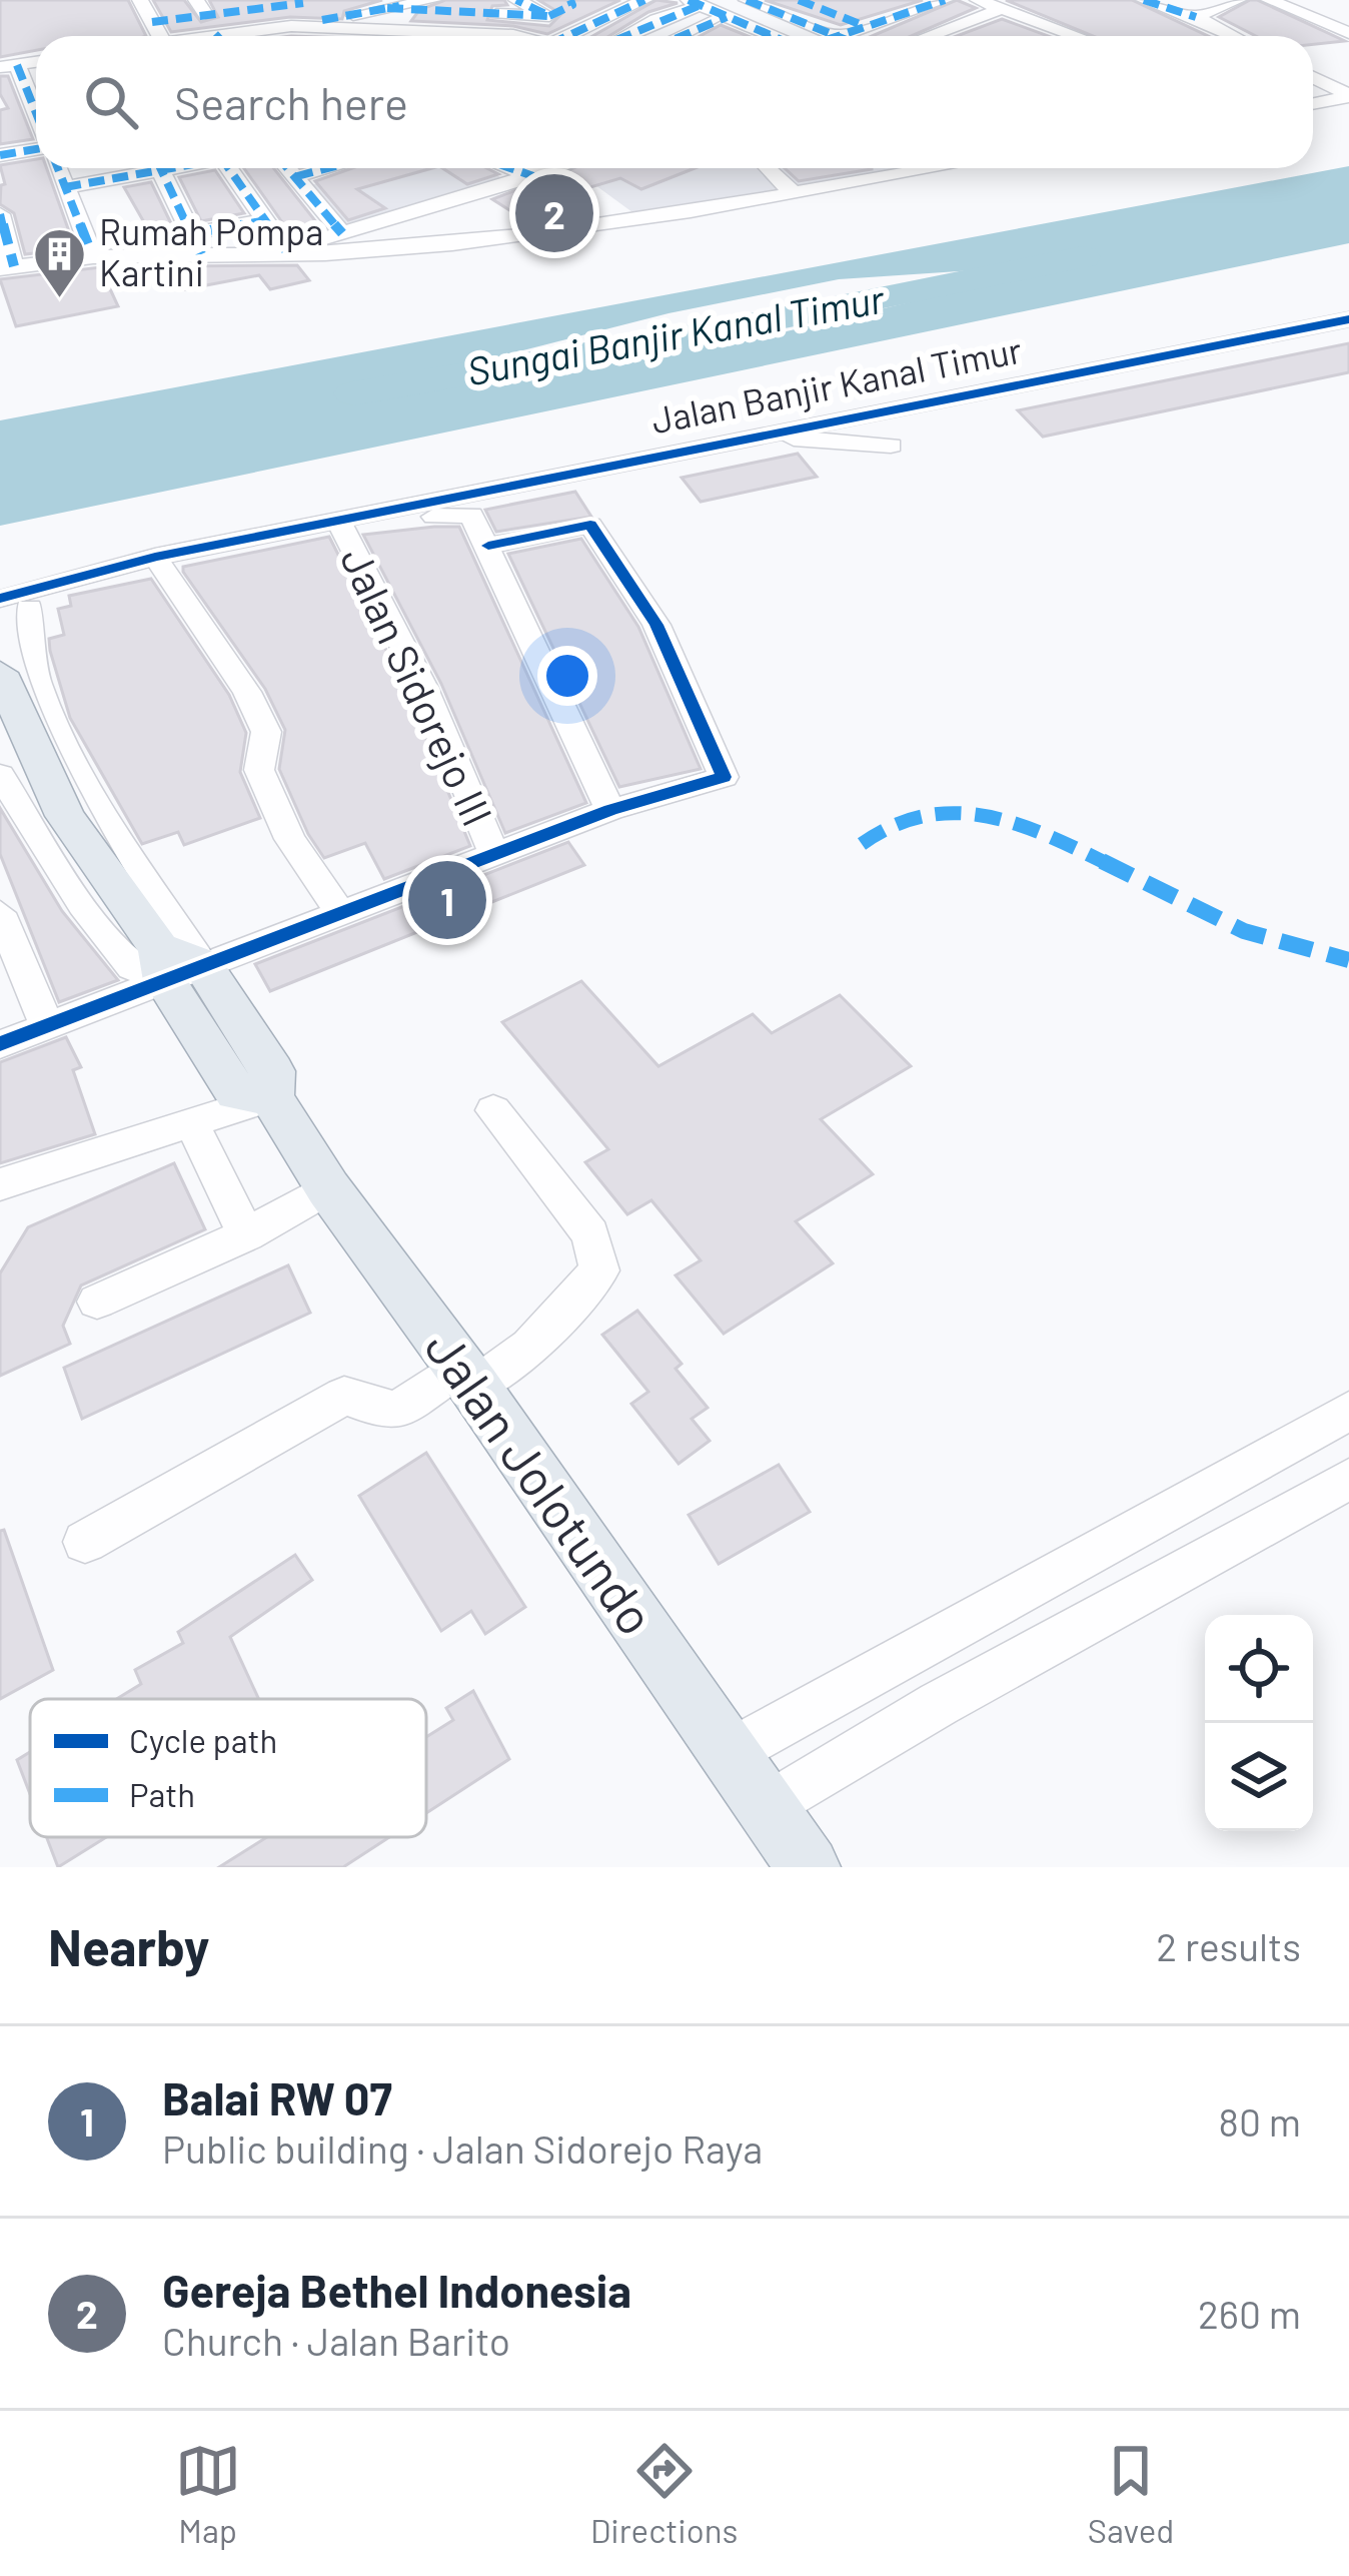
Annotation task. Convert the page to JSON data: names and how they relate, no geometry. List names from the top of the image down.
{
  "streets": {
    "main road": ["Jalan Jolotundo"],
    "street": ["Jalan Banjir Kanal Timur", "Jalan Sidorejo III"]
  },
  "crossings": [
    ["Jalan Banjir Kanal Timur", "Jalan Sidorejo III"]
  ],
  "water": ["Sungai Banjir Kanal Timur"],
  "places": {
    "building": ["Rumah Pompa Kartini"]
  },
  "legend": ["Cycle path", "Path"],
  "page": {
    "search": "Search here",
    "pins": ["2", "1"],
    "heading": ["Nearby", "2 results"],
    "list": [
      {
        "mark": "1",
        "name": "Balai RW 07",
        "note": "Public building · Jalan Sidorejo Raya",
        "value": "80 m"
      },
      {
        "mark": "2",
        "name": "Gereja Bethel Indonesia",
        "note": "Church · Jalan Barito",
        "value": "260 m"
      }
    ],
    "nav": ["Map", "Directions", "Saved"]
  }
}
